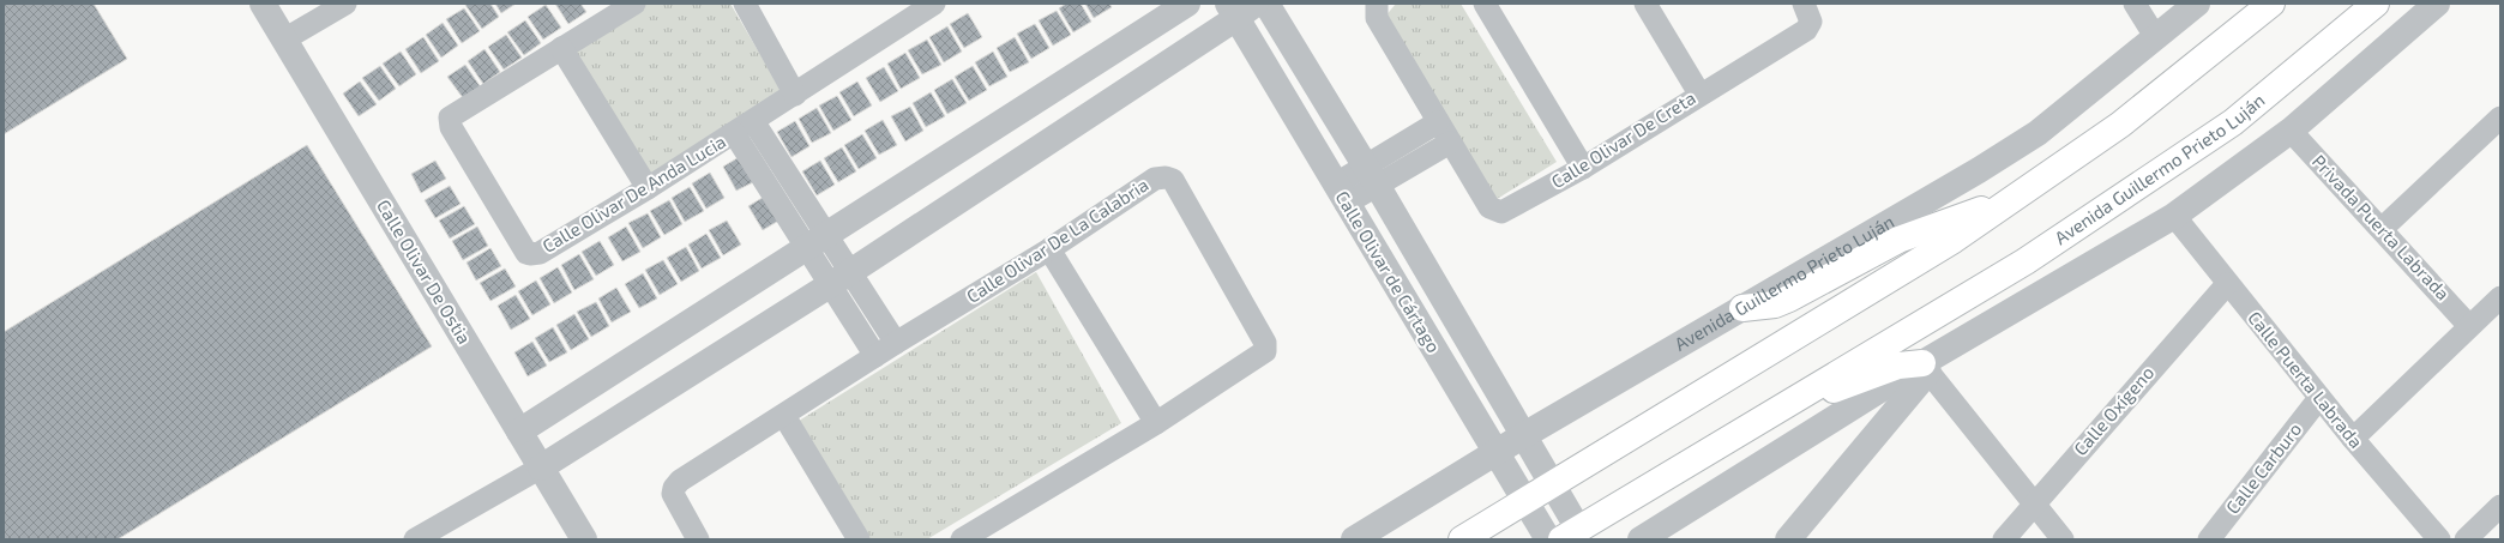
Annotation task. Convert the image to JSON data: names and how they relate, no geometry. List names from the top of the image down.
{
  "streets": {
    "main road": ["Avenida Guillermo Prieto Luján"],
    "street": [
      "Calle Olivar De Creta",
      "Calle Olivar De Anda Lucia",
      "Privada Puerta Labrada",
      "Calle Olivar De La Calabria",
      "Calle Olivar De Ostia",
      "Calle Olivar de Cártago",
      "Calle Puerta Labrada",
      "Calle Oxígeno",
      "Calle Carburo"
    ]
  },
  "crossings": [
    ["Avenida Guillermo Prieto Luján", "Privada Puerta Labrada"],
    ["Avenida Guillermo Prieto Luján", "Calle Olivar de Cártago"],
    ["Avenida Guillermo Prieto Luján", "Calle Puerta Labrada"],
    ["Calle Puerta Labrada", "Calle Oxígeno"],
    ["Calle Puerta Labrada", "Calle Carburo"]
  ]
}
